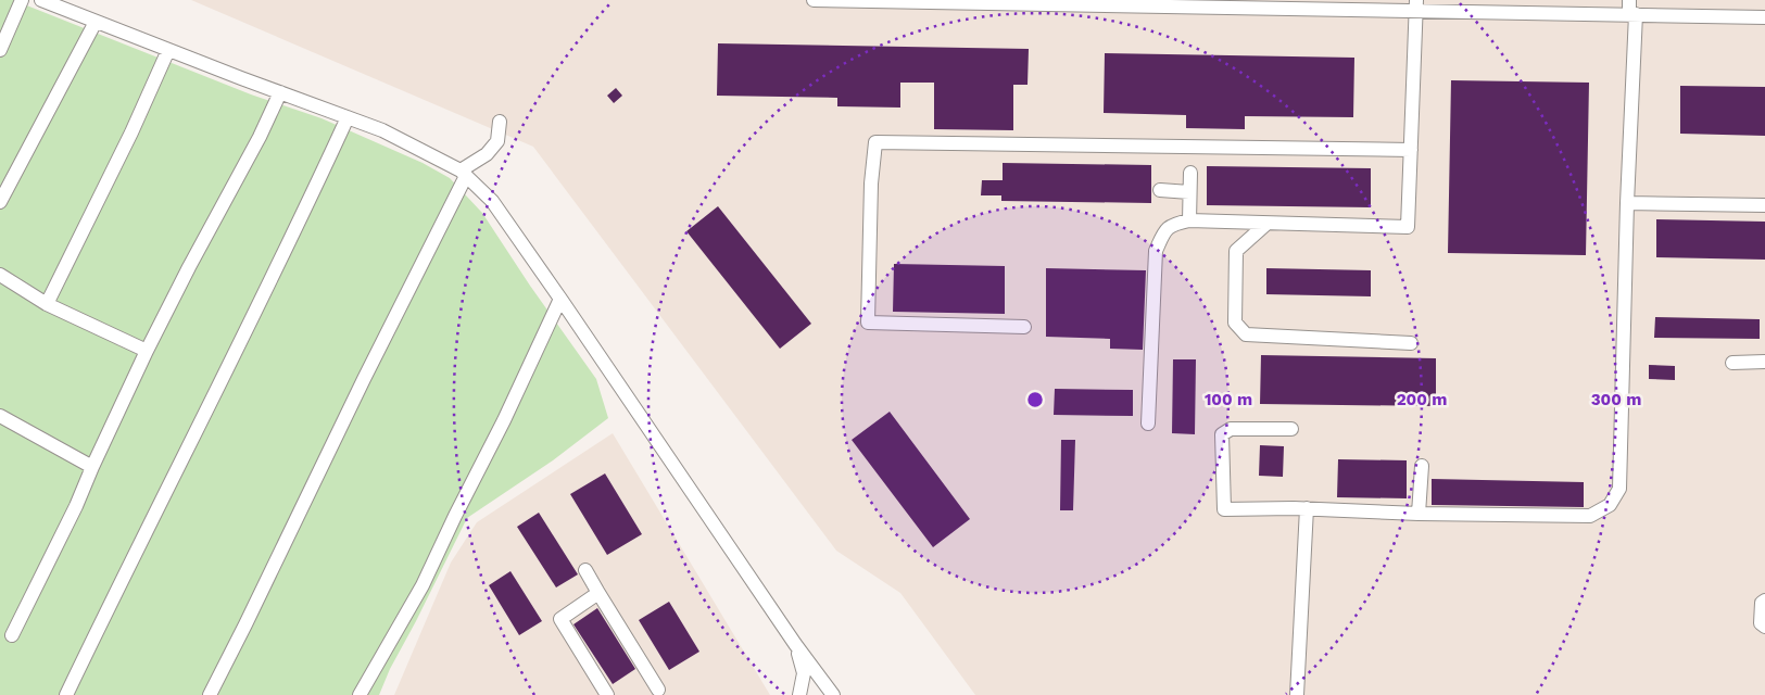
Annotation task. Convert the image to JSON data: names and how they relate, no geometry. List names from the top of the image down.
{
  "rings": ["100 m", "200 m", "300 m"]
}
